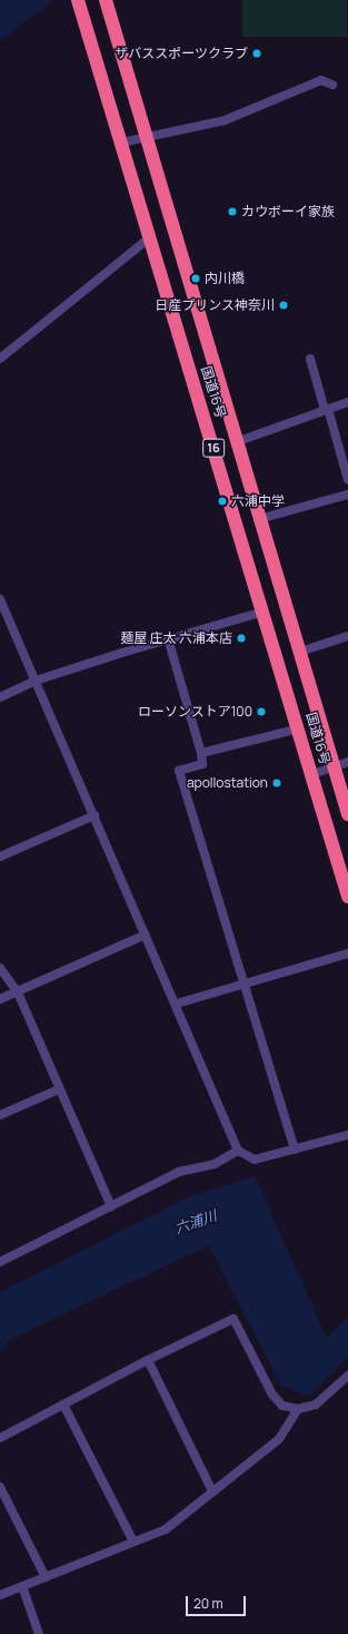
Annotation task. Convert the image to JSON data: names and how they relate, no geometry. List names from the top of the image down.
{
  "streets": {
    "highway": ["国道16号", "16"]
  },
  "water": ["六浦川"],
  "places": [
    "ザバススポーツクラブ",
    "カウボーイ家族",
    "内川橋",
    "日産プリンス神奈川",
    "六浦中学",
    "麺屋 庄太 六浦本店",
    "ローソンストア100",
    "apollostation"
  ],
  "scale_bar": "20 m"
}
